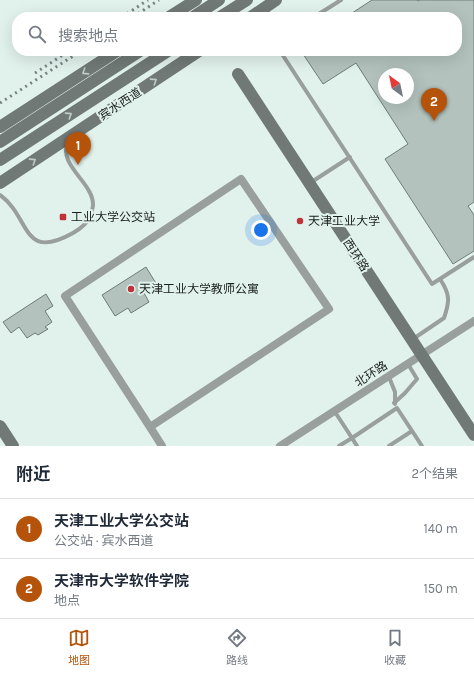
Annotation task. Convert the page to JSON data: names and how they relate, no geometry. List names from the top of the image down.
{
  "streets": {
    "street": ["宾水西道", "西环路", "北环路"]
  },
  "crossings": [
    ["西环路", "北环路"]
  ],
  "places": {
    "transit": ["工业大学公交站"],
    "other": ["天津工业大学", "天津工业大学教师公寓"]
  },
  "north": "top left",
  "page": {
    "search": "搜索地点",
    "pins": ["2", "1"],
    "heading": ["附近", "2个结果"],
    "list": [
      {
        "mark": "1",
        "name": "天津工业大学公交站",
        "note": "公交站 · 宾水西道",
        "value": "140 m"
      },
      {
        "mark": "2",
        "name": "天津市大学软件学院",
        "note": "地点",
        "value": "150 m"
      }
    ],
    "nav": ["地图", "路线", "收藏"]
  }
}
